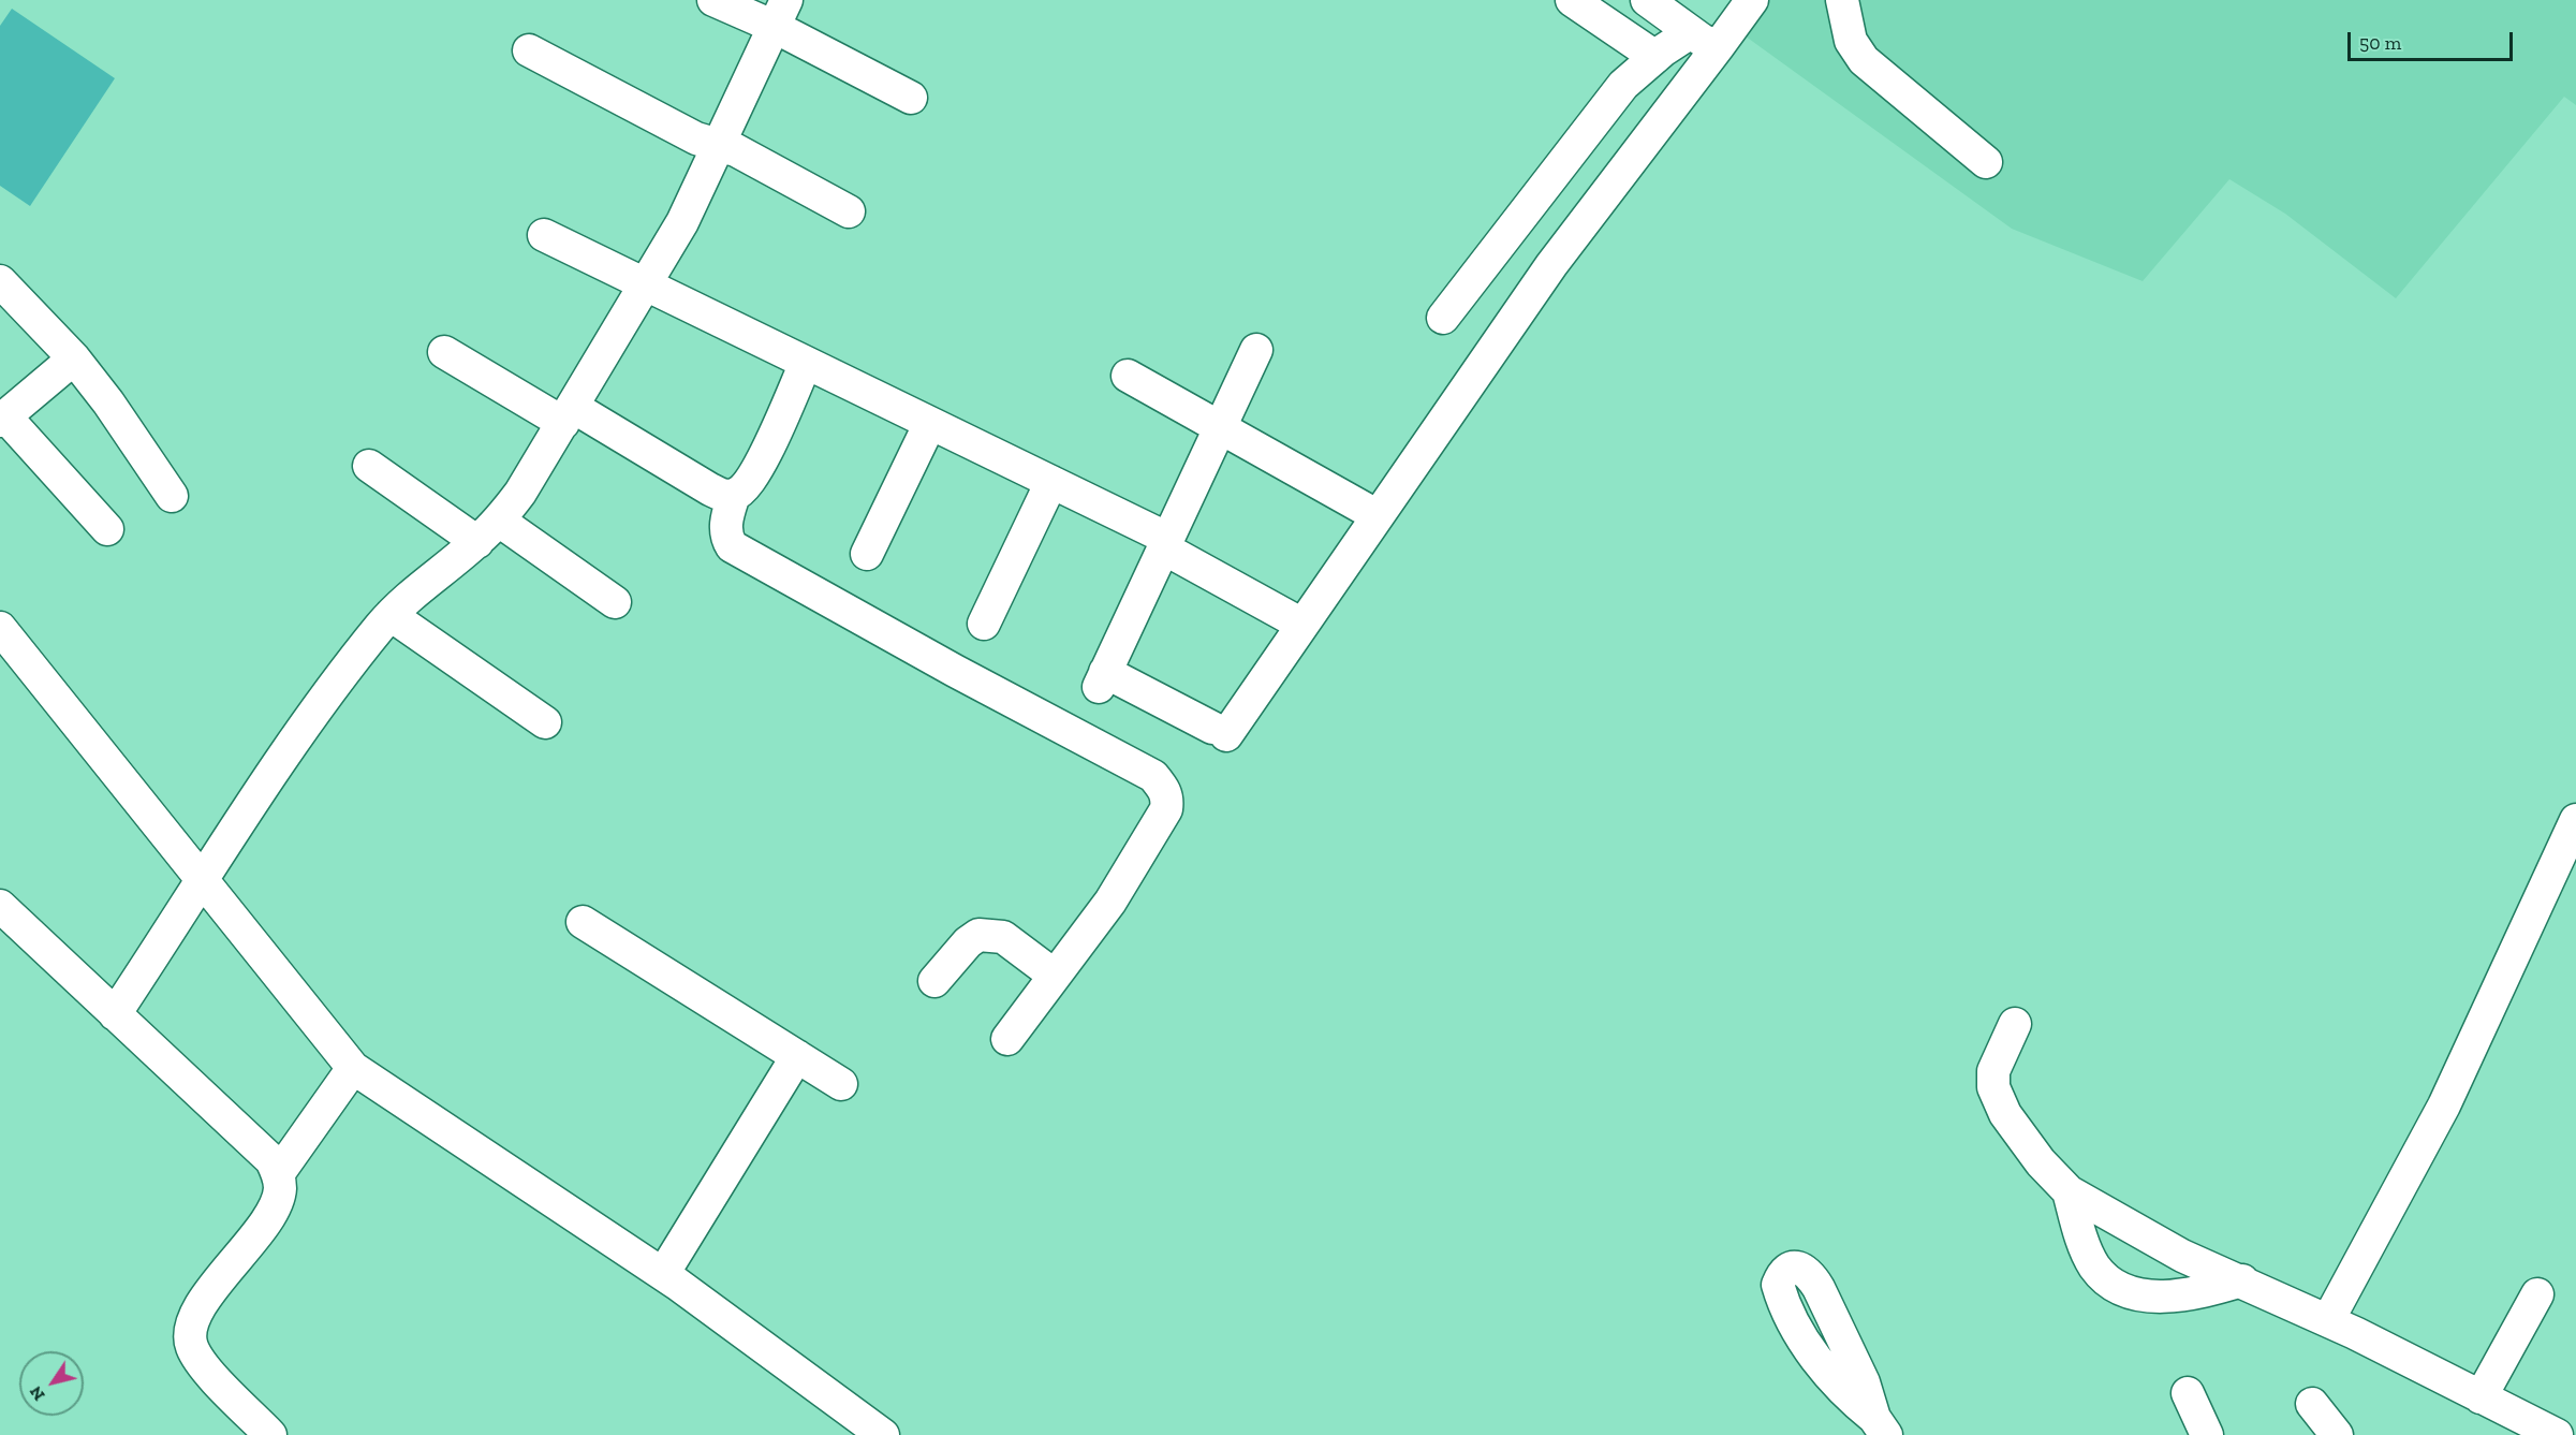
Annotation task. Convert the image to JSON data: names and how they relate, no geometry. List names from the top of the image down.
{
  "scale_bar": "50 m",
  "north": "bottom left"
}
